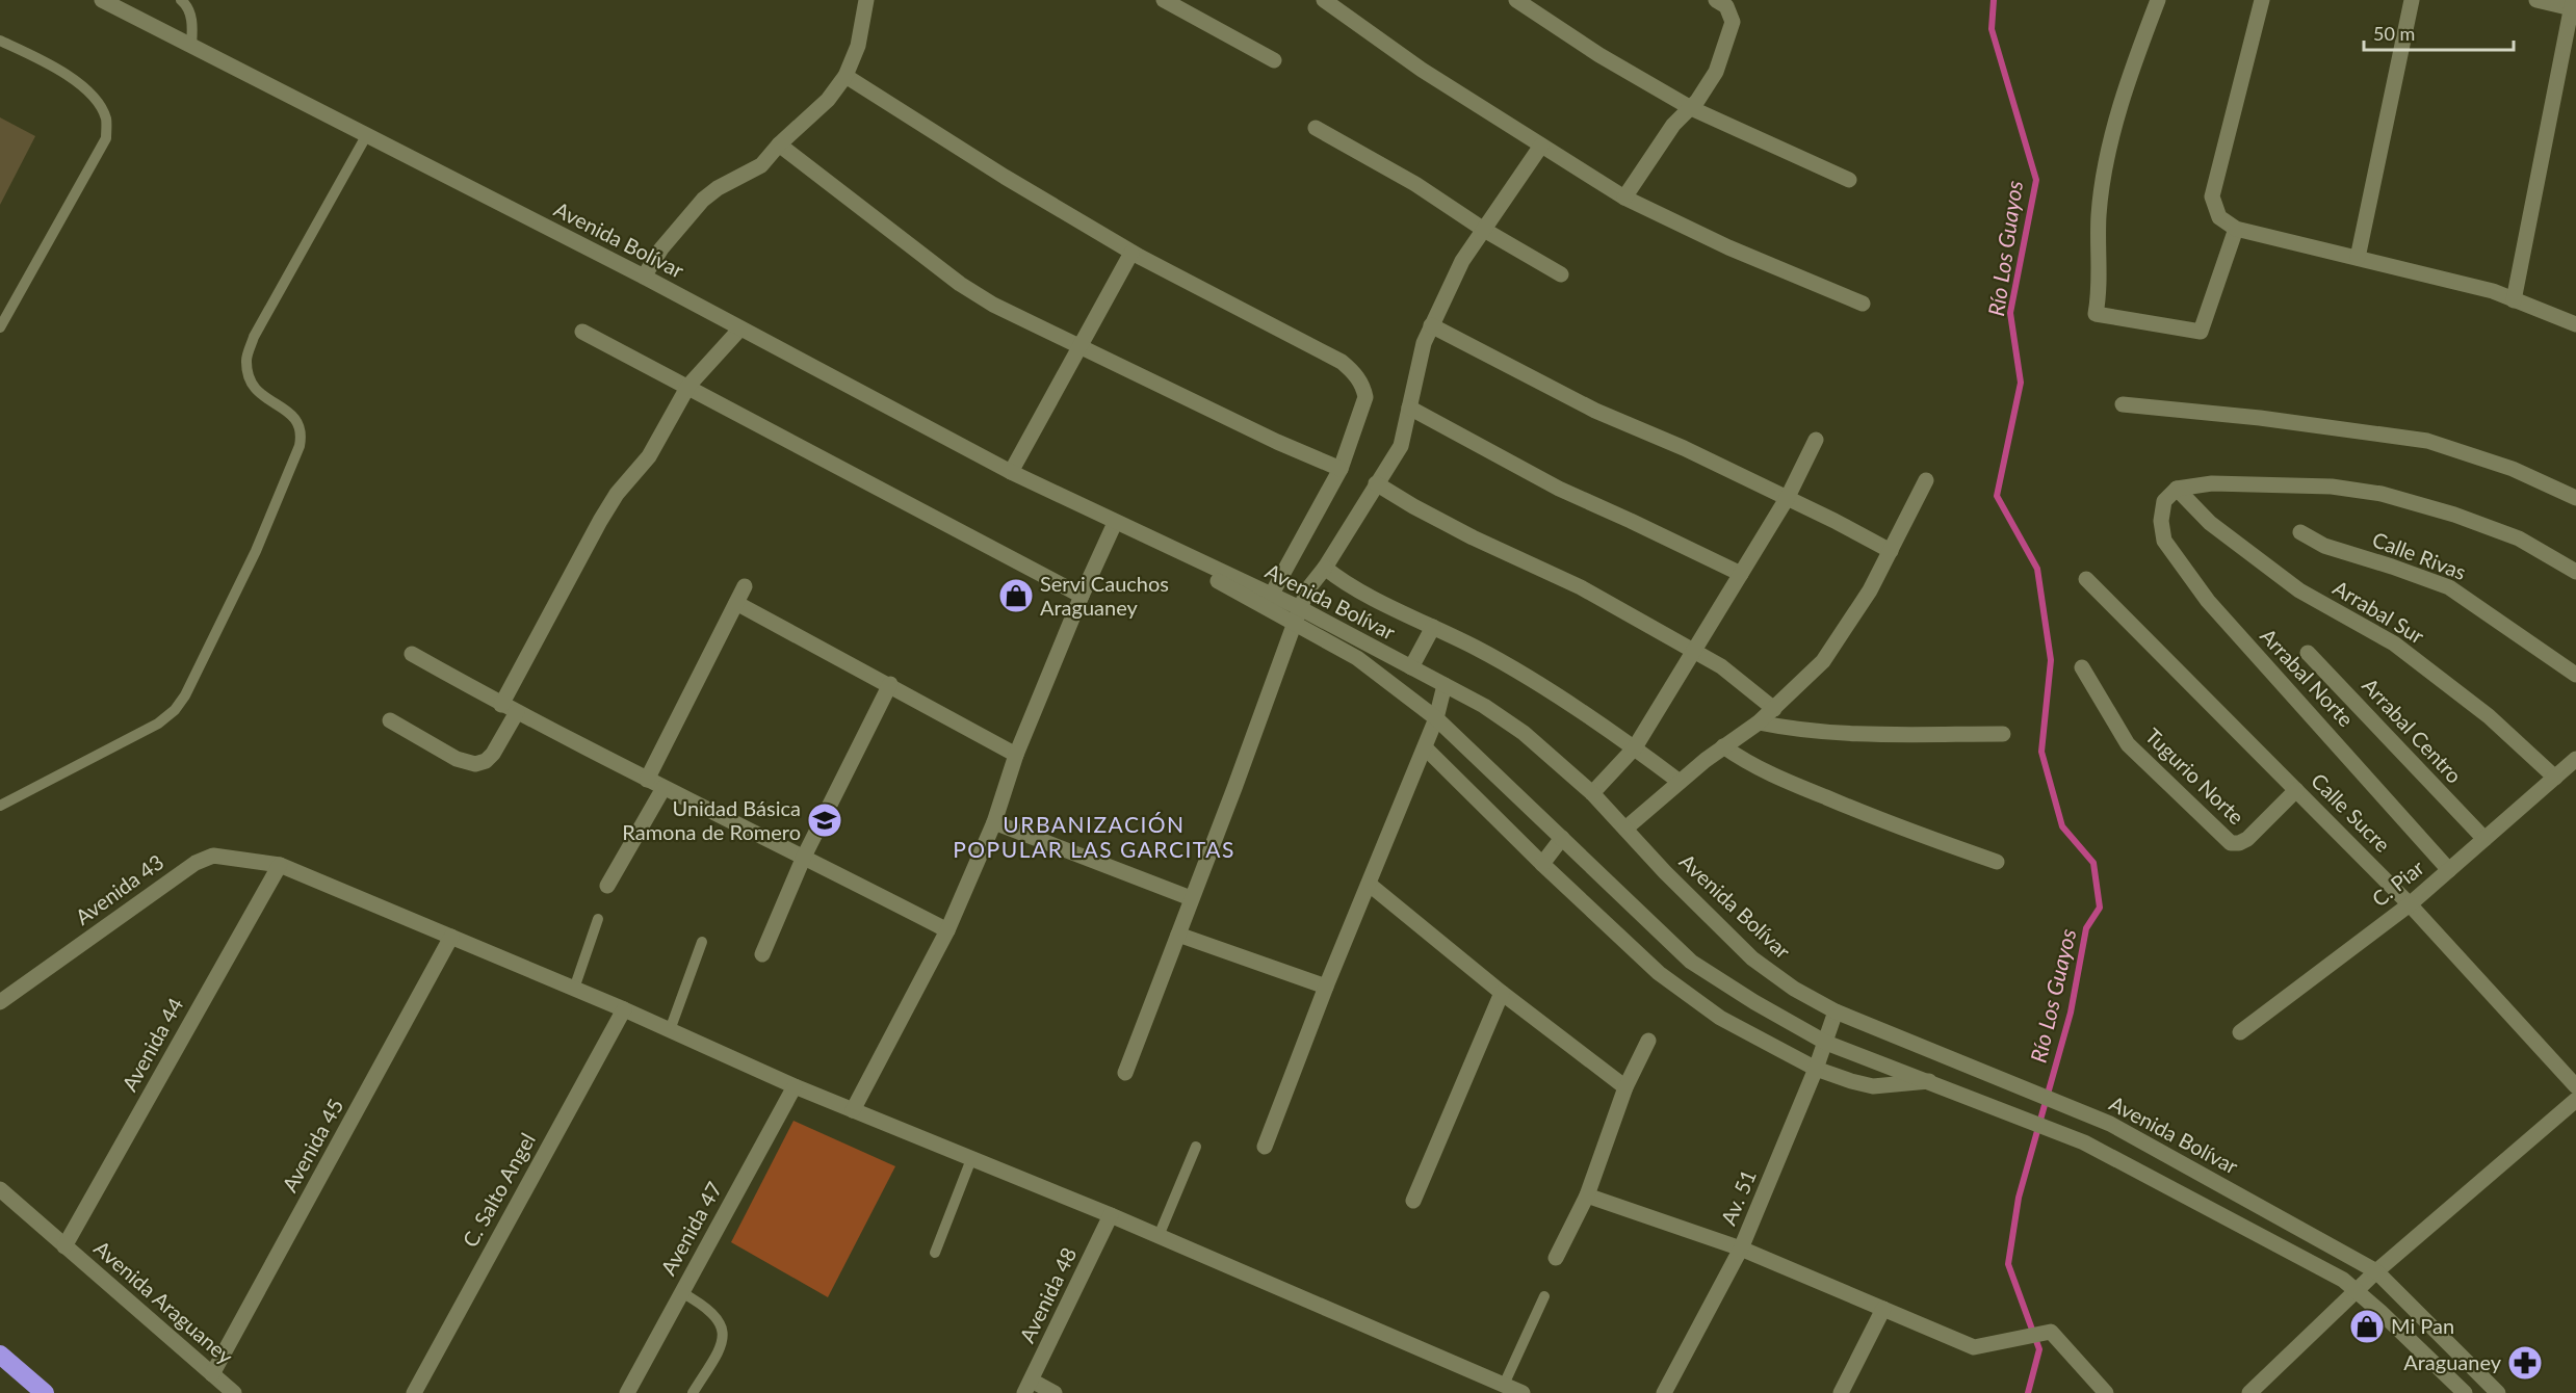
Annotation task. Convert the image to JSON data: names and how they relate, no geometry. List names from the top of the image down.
{
  "streets": {
    "street": [
      "Avenida Bolívar",
      "Calle Rivas",
      "Arrabal Sur",
      "Arrabal Norte",
      "Arrabal Centro",
      "Tugurio Norte",
      "Calle Sucre",
      "C. Piar",
      "Avenida 43",
      "Avenida 44",
      "Avenida 45",
      "C. Salto Angel",
      "Av. 51",
      "Avenida 47",
      "Avenida 48",
      "Avenida Araguaney"
    ]
  },
  "crossings": [
    ["Avenida Bolívar", "Av. 51"],
    ["Arrabal Sur", "Arrabal Norte"],
    ["Arrabal Sur", "C. Piar"],
    ["Arrabal Norte", "C. Piar"],
    ["Arrabal Centro", "C. Piar"],
    ["Tugurio Norte", "Calle Sucre"],
    ["Calle Sucre", "C. Piar"],
    ["Avenida 43", "Avenida 44"],
    ["Avenida 43", "Avenida 45"],
    ["Avenida 43", "C. Salto Angel"],
    ["Avenida 43", "Avenida 47"],
    ["Avenida 43", "Avenida 48"],
    ["Avenida 44", "Avenida Araguaney"],
    ["Avenida 45", "Avenida Araguaney"]
  ],
  "districts": ["URBANIZACIÓN POPULAR LAS GARCITAS"],
  "water": ["Río Los Guayos"],
  "places": {
    "shop": ["Servi Cauchos Araguaney", "Mi Pan"],
    "school or university": ["Unidad Básica Ramona de Romero"],
    "pharmacy": ["Araguaney"]
  },
  "scale_bar": "50 m"
}
